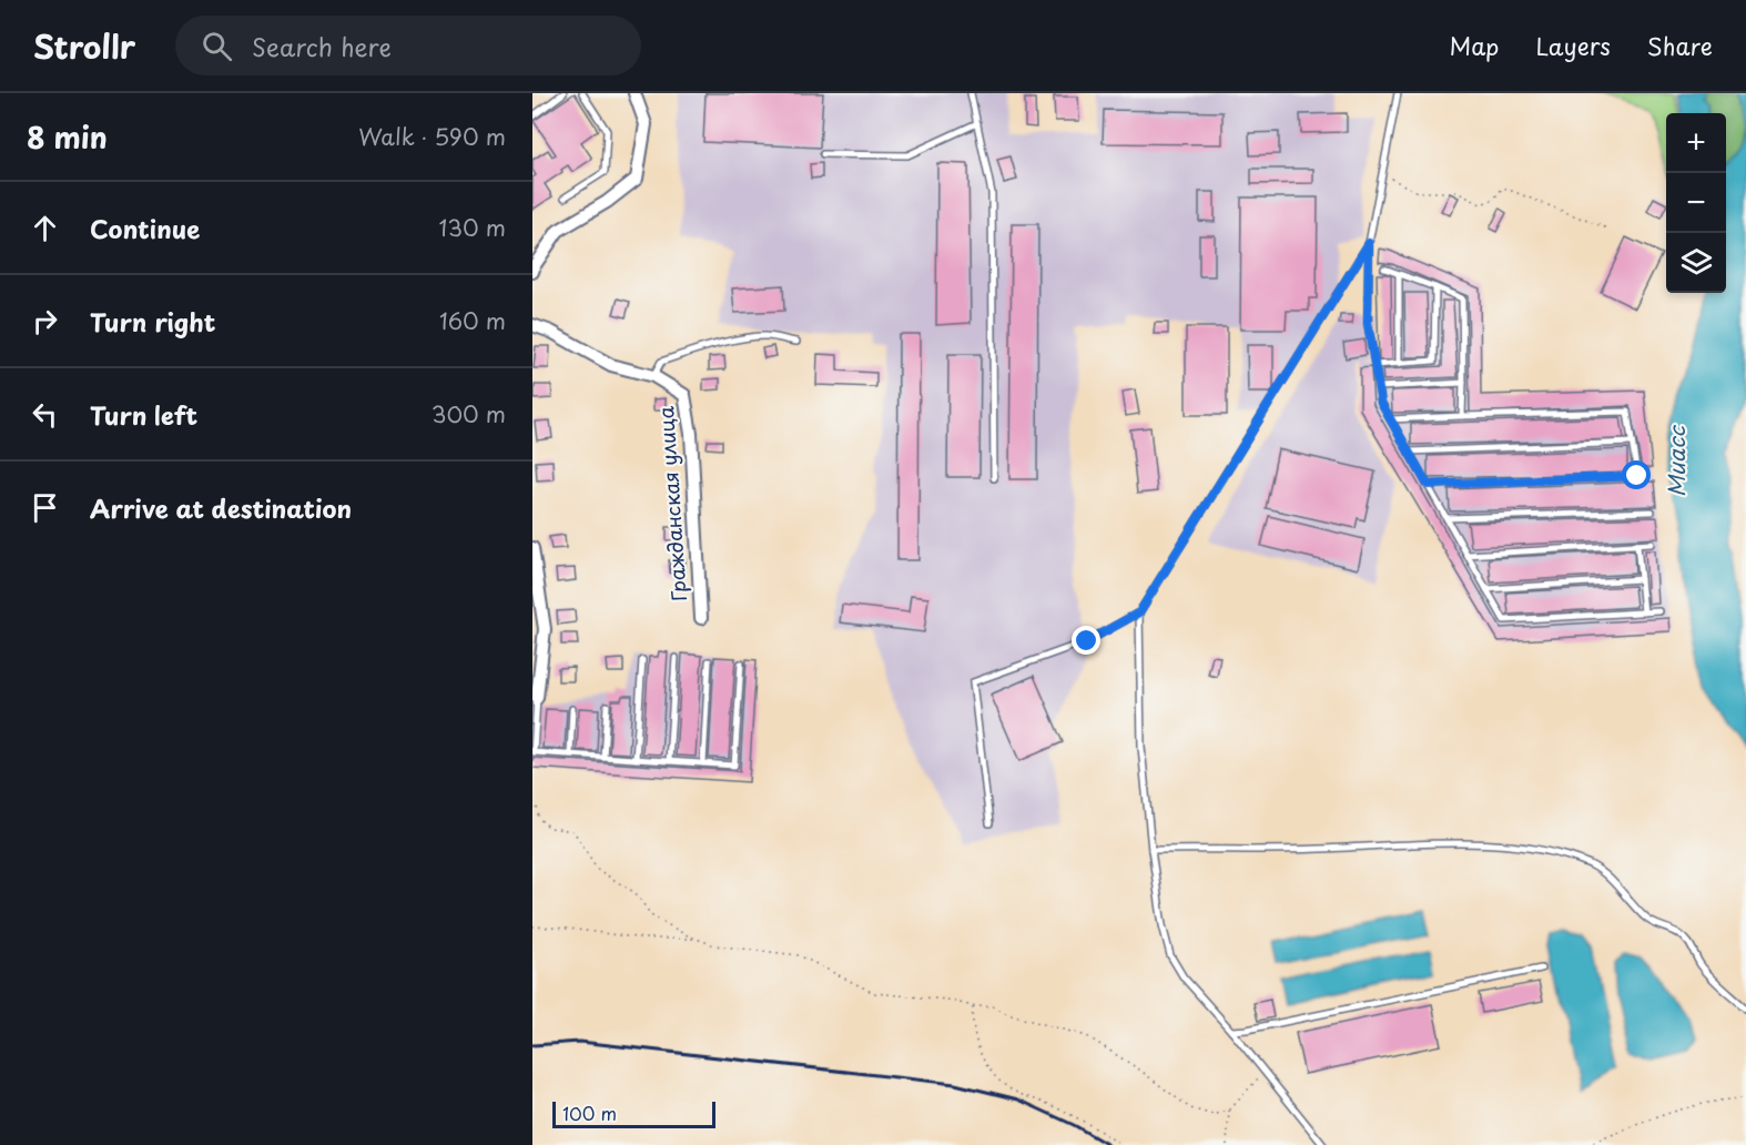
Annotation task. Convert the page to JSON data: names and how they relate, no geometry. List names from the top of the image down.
{
  "streets": {
    "street": ["Гражданская улица"]
  },
  "water": ["Миасс"],
  "scale_bar": "100 m",
  "page": {
    "header": "Strollr",
    "search": "Search here",
    "nav": ["Map", "Layers", "Share"],
    "heading": ["8 min", "Walk · 590 m"],
    "map_buttons": ["+", "−"],
    "list": [
      ["Continue", "130 m"],
      ["Turn right", "160 m"],
      ["Turn left", "300 m"],
      "Arrive at destination"
    ],
    "scale": "100 m"
  }
}
